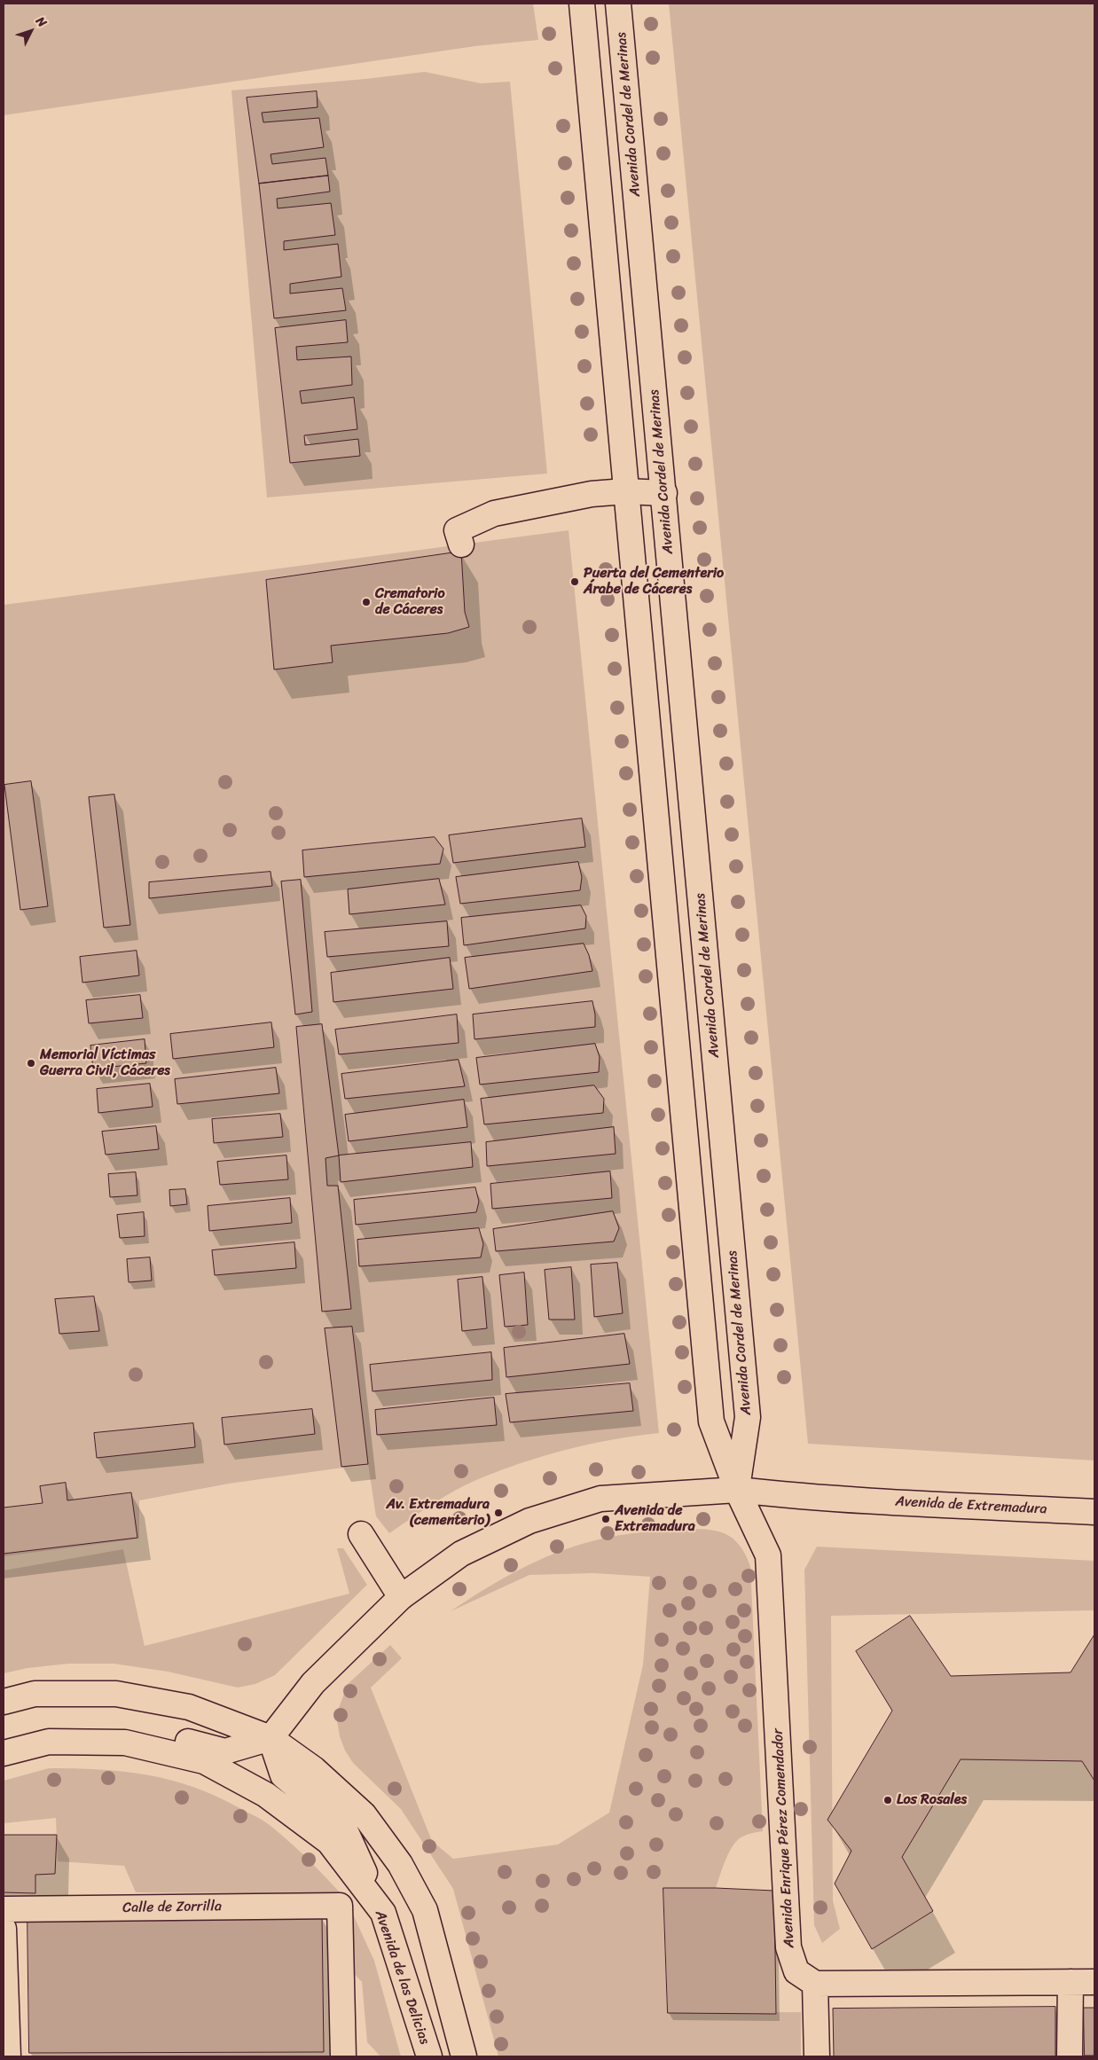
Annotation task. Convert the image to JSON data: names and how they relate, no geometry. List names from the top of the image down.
{
  "streets": {
    "main road": [
      "Avenida Cordel de Merinas",
      "Avenida de Extremadura",
      "Avenida Enrique Pérez Comendador",
      "Calle de Zorrilla",
      "Avenida de las Delicias"
    ]
  },
  "crossings": [
    ["Avenida Cordel de Merinas", "Avenida de Extremadura"],
    ["Avenida Cordel de Merinas", "Avenida Enrique Pérez Comendador"],
    ["Avenida de Extremadura", "Avenida Enrique Pérez Comendador"]
  ],
  "places": [
    "Puerta del Cementerio Árabe de Cáceres",
    "Crematorio de Cáceres",
    "Memorial Víctimas Guerra Civil, Cáceres",
    "Av. Extremadura (cementerio)",
    "Avenida de Extremadura",
    "Los Rosales"
  ],
  "north": "top right"
}
